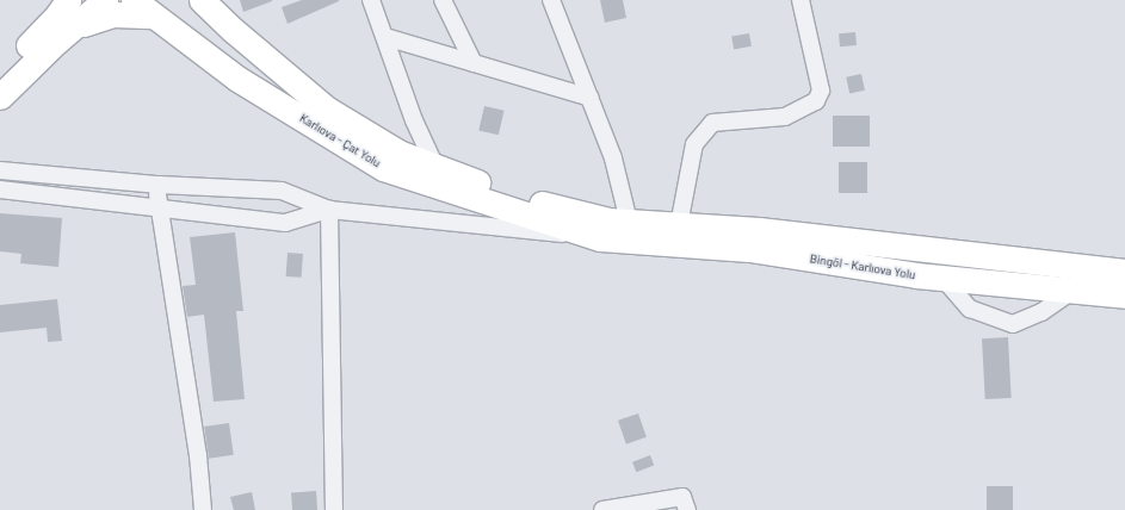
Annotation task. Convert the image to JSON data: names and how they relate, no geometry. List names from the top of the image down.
{
  "streets": {
    "highway": ["Karlıova - Çat Yolu", "Bingöl - Karlıova Yolu"]
  },
  "crossings": [
    ["Karlıova - Çat Yolu", "Bingöl - Karlıova Yolu"]
  ]
}
